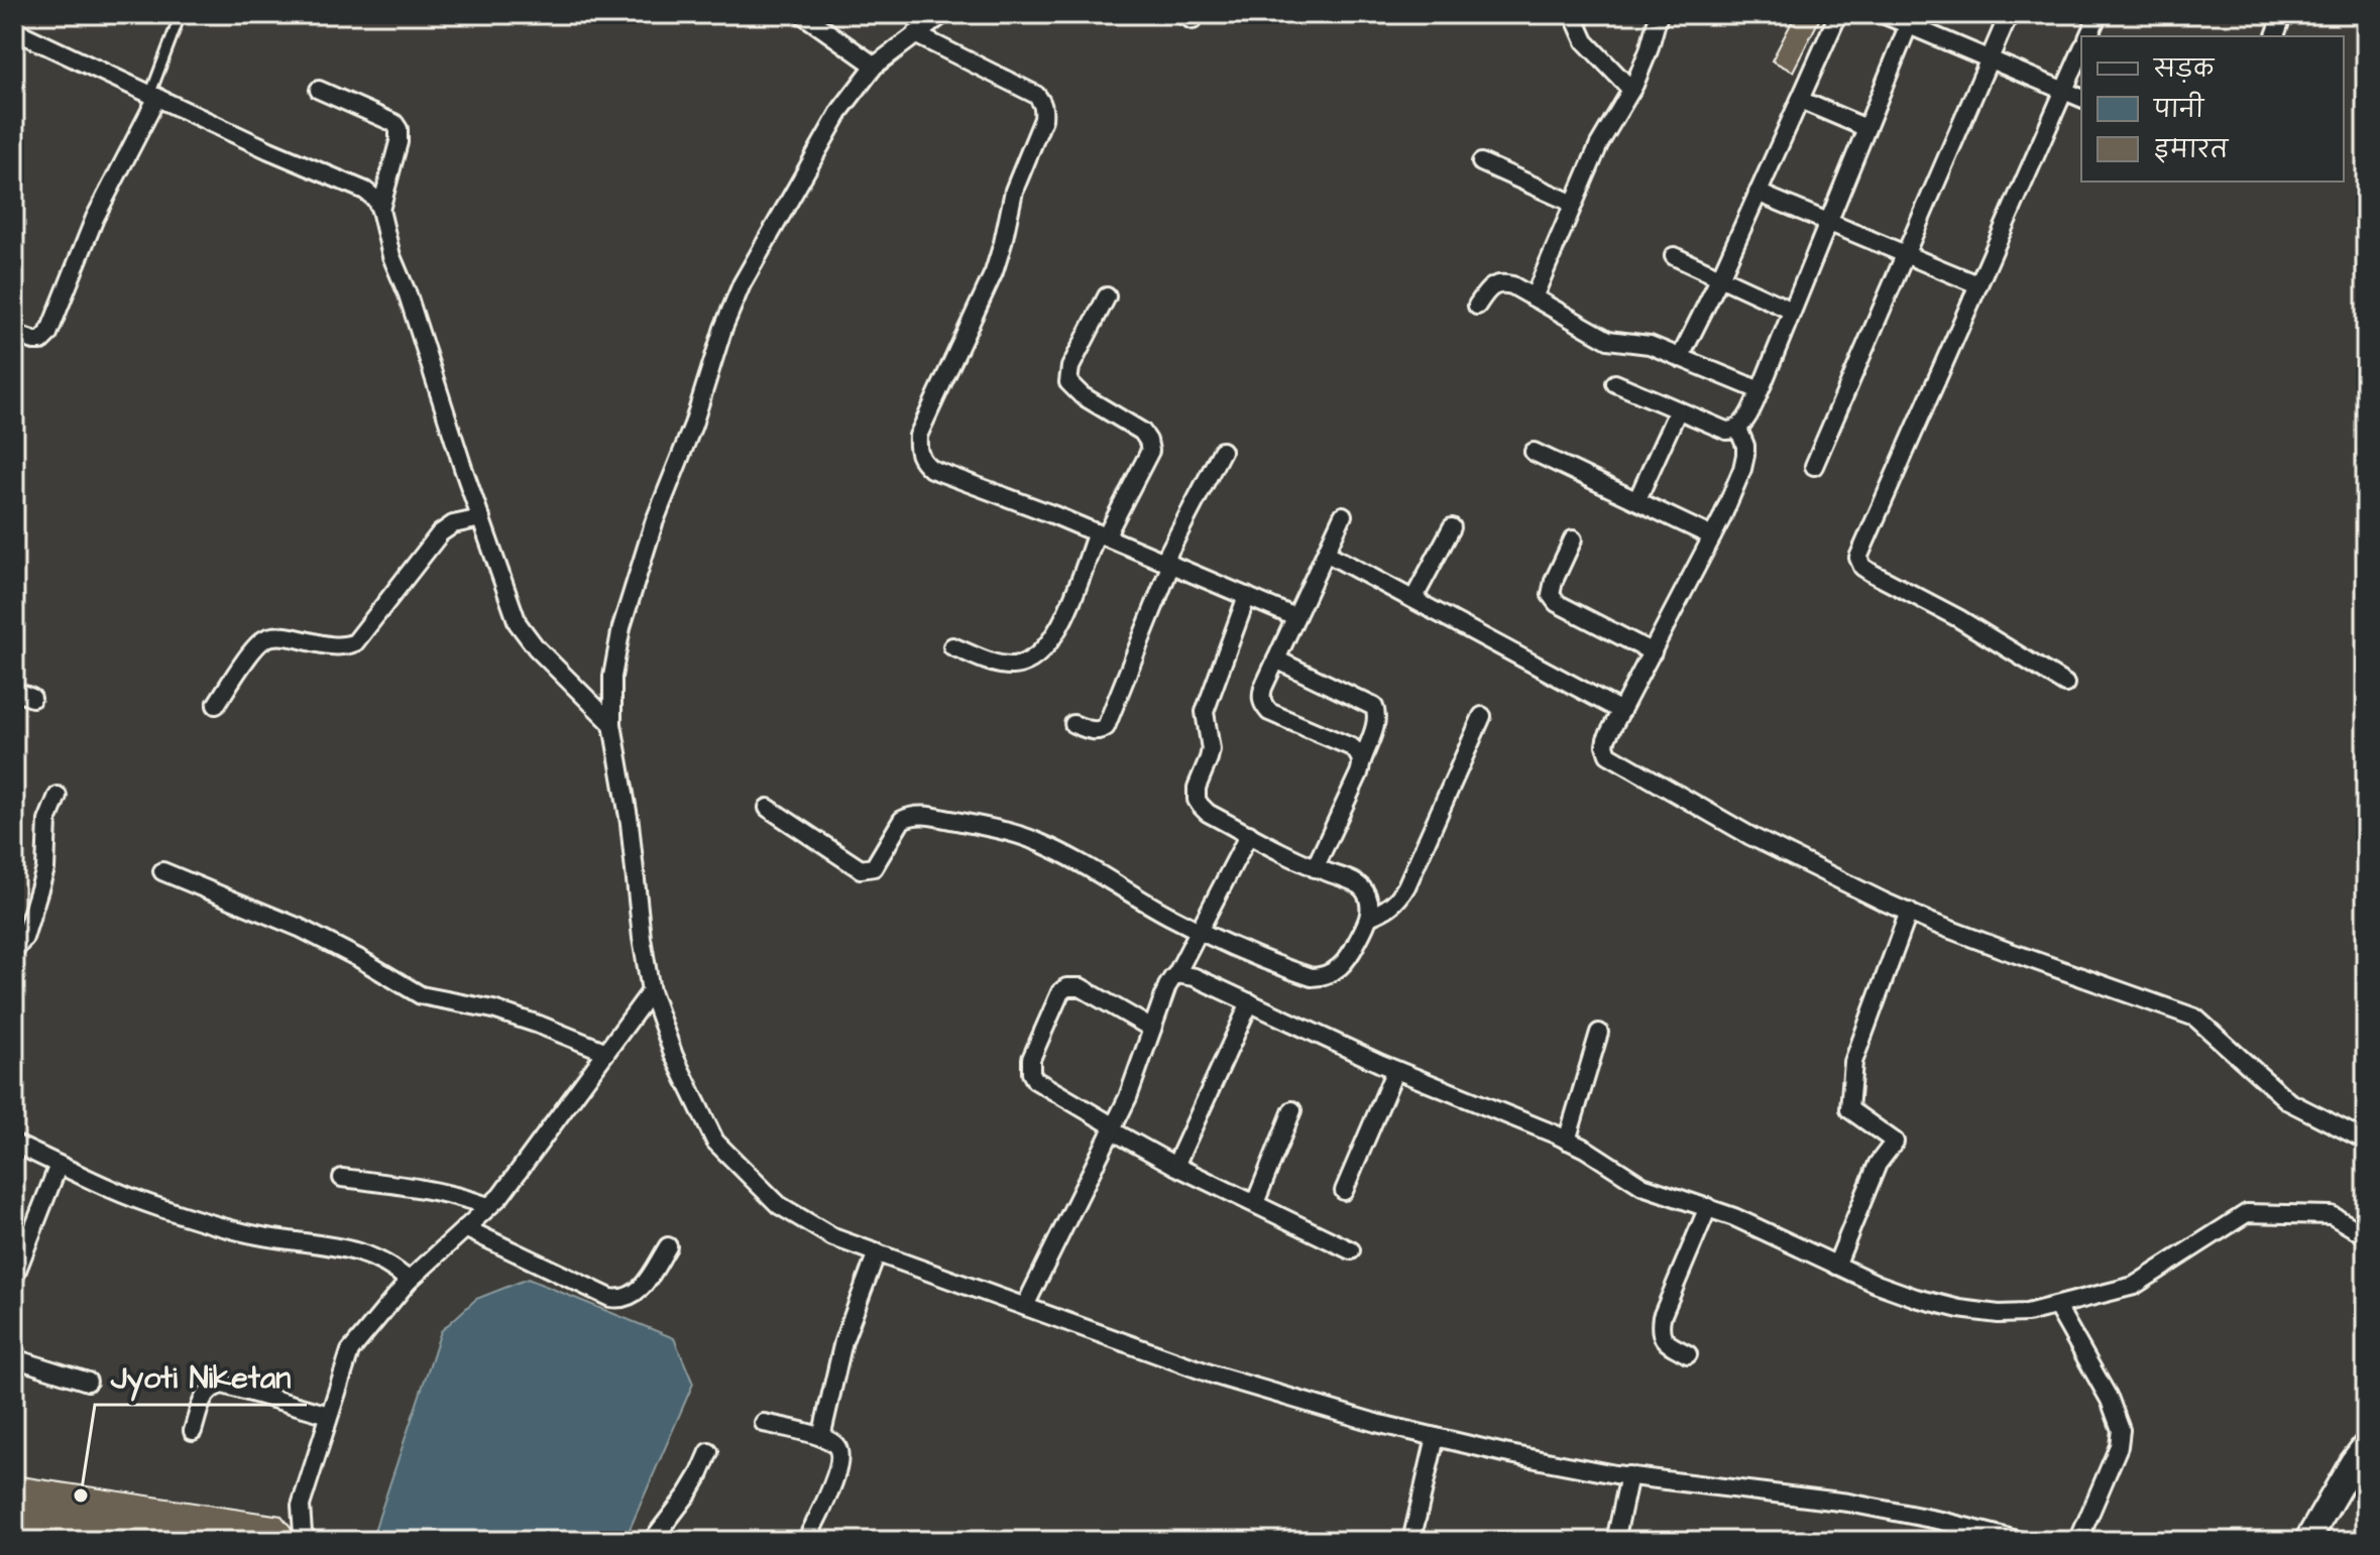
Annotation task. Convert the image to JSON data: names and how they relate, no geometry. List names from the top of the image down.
{
  "places": ["Jyoti Niketan"],
  "legend": ["सड़क", "पानी", "इमारत"]
}
